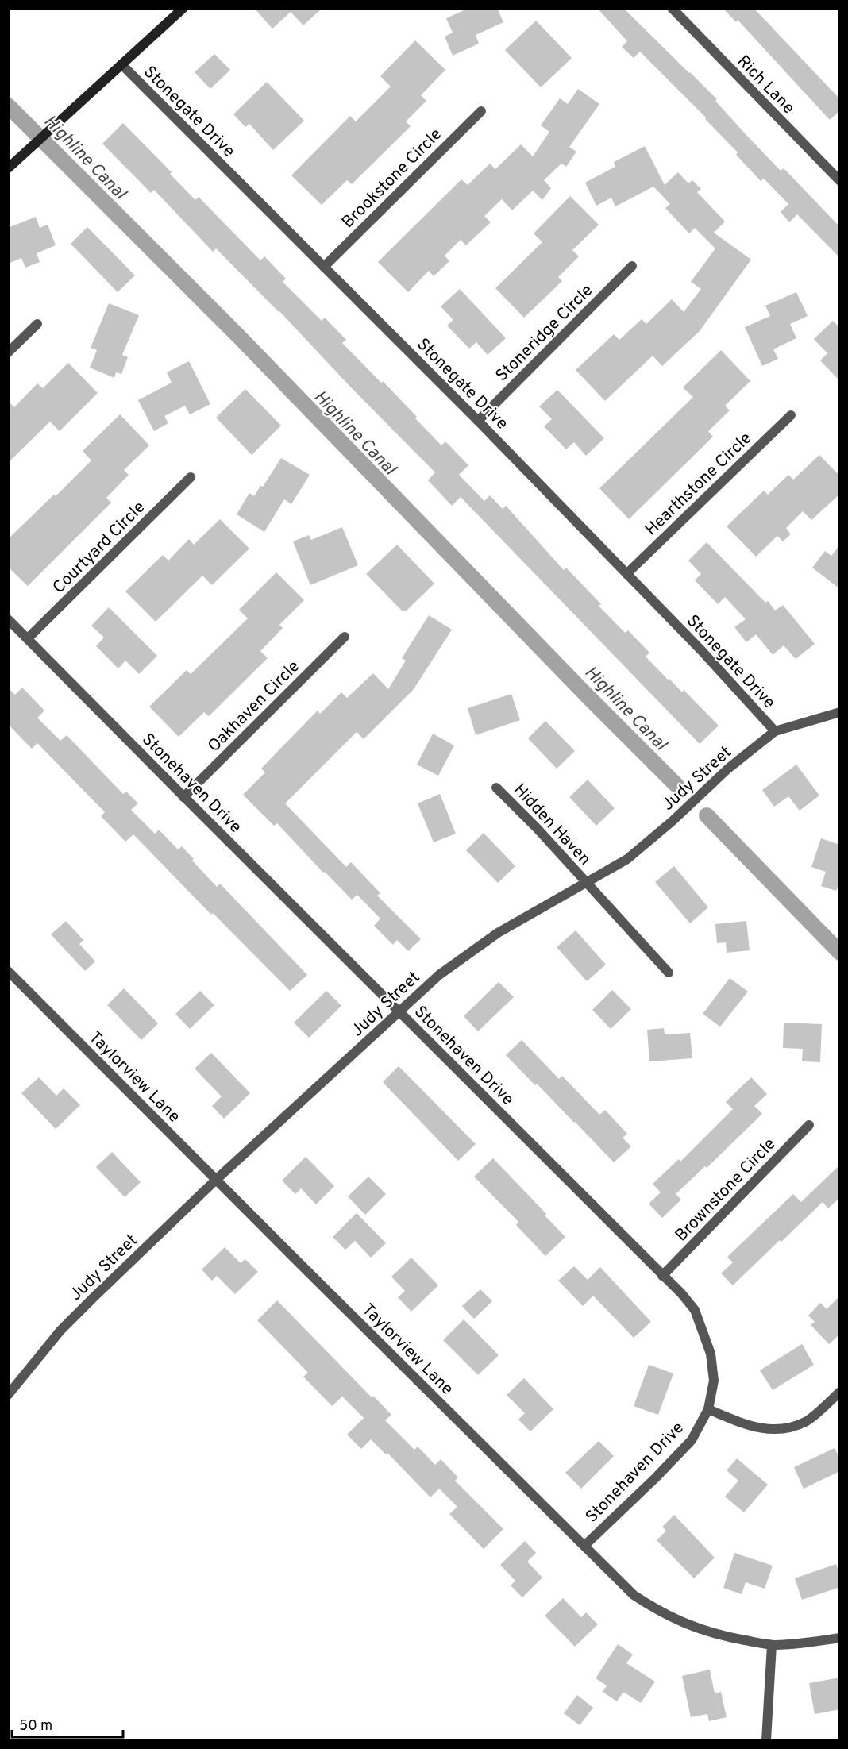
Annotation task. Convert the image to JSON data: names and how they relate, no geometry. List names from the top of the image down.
{
  "streets": {
    "street": [
      "Rich Lane",
      "Stonegate Drive",
      "Brookstone Circle",
      "Stoneridge Circle",
      "Hearthstone Circle",
      "Courtyard Circle",
      "Oakhaven Circle",
      "Judy Street",
      "Stonehaven Drive",
      "Hidden Haven",
      "Taylorview Lane",
      "Brownstone Circle"
    ]
  },
  "crossings": [
    ["Stonegate Drive", "Brookstone Circle"],
    ["Stonegate Drive", "Stoneridge Circle"],
    ["Stonegate Drive", "Hearthstone Circle"],
    ["Stonegate Drive", "Judy Street"],
    ["Courtyard Circle", "Stonehaven Drive"],
    ["Oakhaven Circle", "Stonehaven Drive"],
    ["Judy Street", "Stonehaven Drive"],
    ["Judy Street", "Hidden Haven"],
    ["Judy Street", "Taylorview Lane"],
    ["Stonehaven Drive", "Taylorview Lane"],
    ["Stonehaven Drive", "Brownstone Circle"]
  ],
  "water": ["Highline Canal"],
  "scale_bar": "50 m"
}
